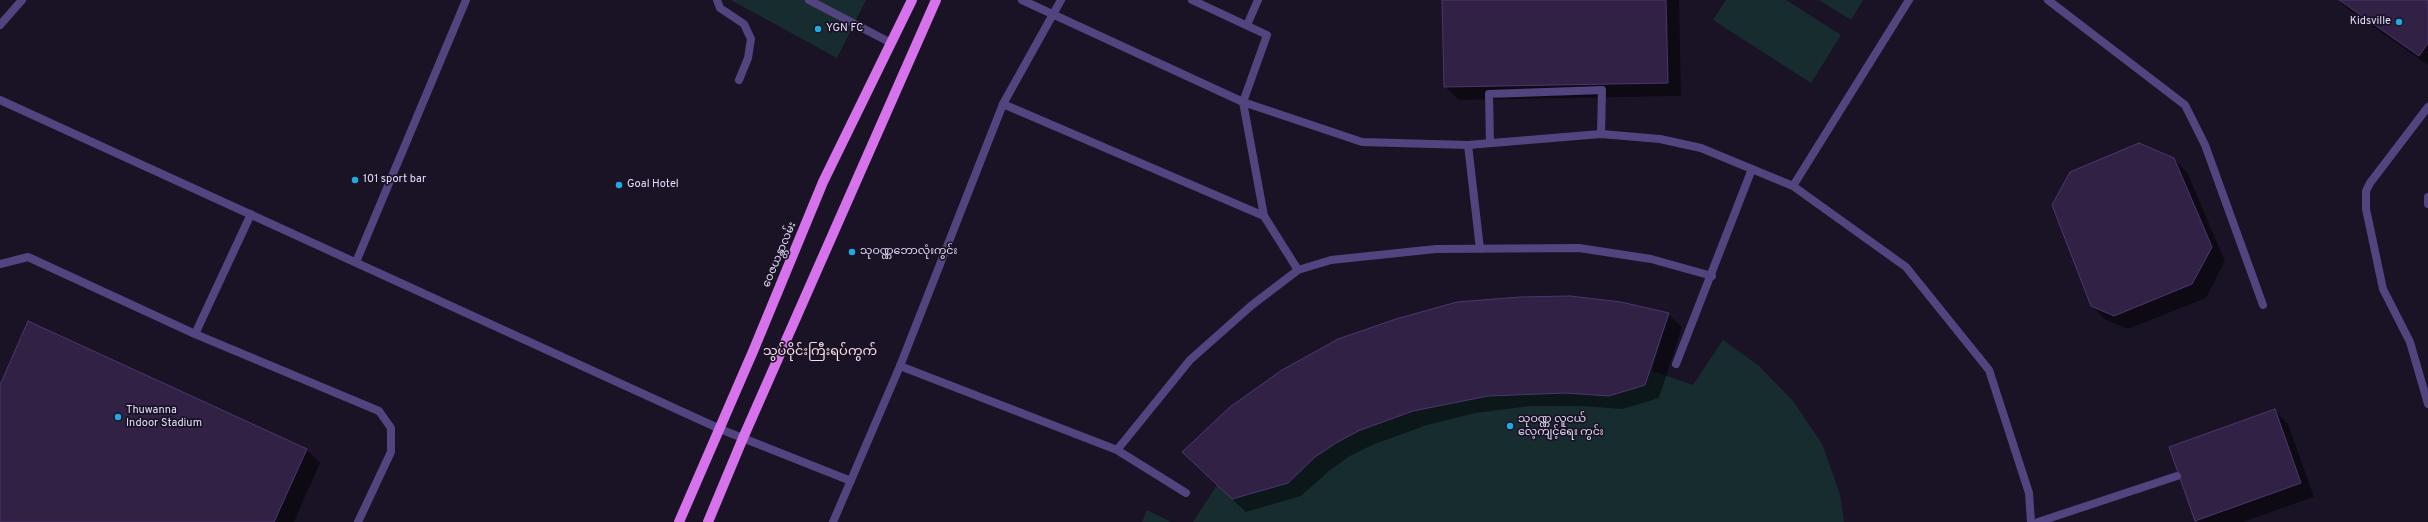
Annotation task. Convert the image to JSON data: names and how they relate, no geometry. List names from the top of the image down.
{
  "streets": {
    "main road": ["ဝေဇယန္တာလမ်း"]
  },
  "districts": ["သွပ်ဝိုင်းကြီးရပ်ကွက်"],
  "places": [
    "Kidsville",
    "YGN FC",
    "101 sport bar",
    "Goal Hotel",
    "သုဝဏ္ဏဘောလုံးကွင်း",
    "Thuwanna Indoor Stadium",
    "သုဝဏ္ဏ လူငယ် လေ့ကျင့်ရေး ကွင်း"
  ]
}
